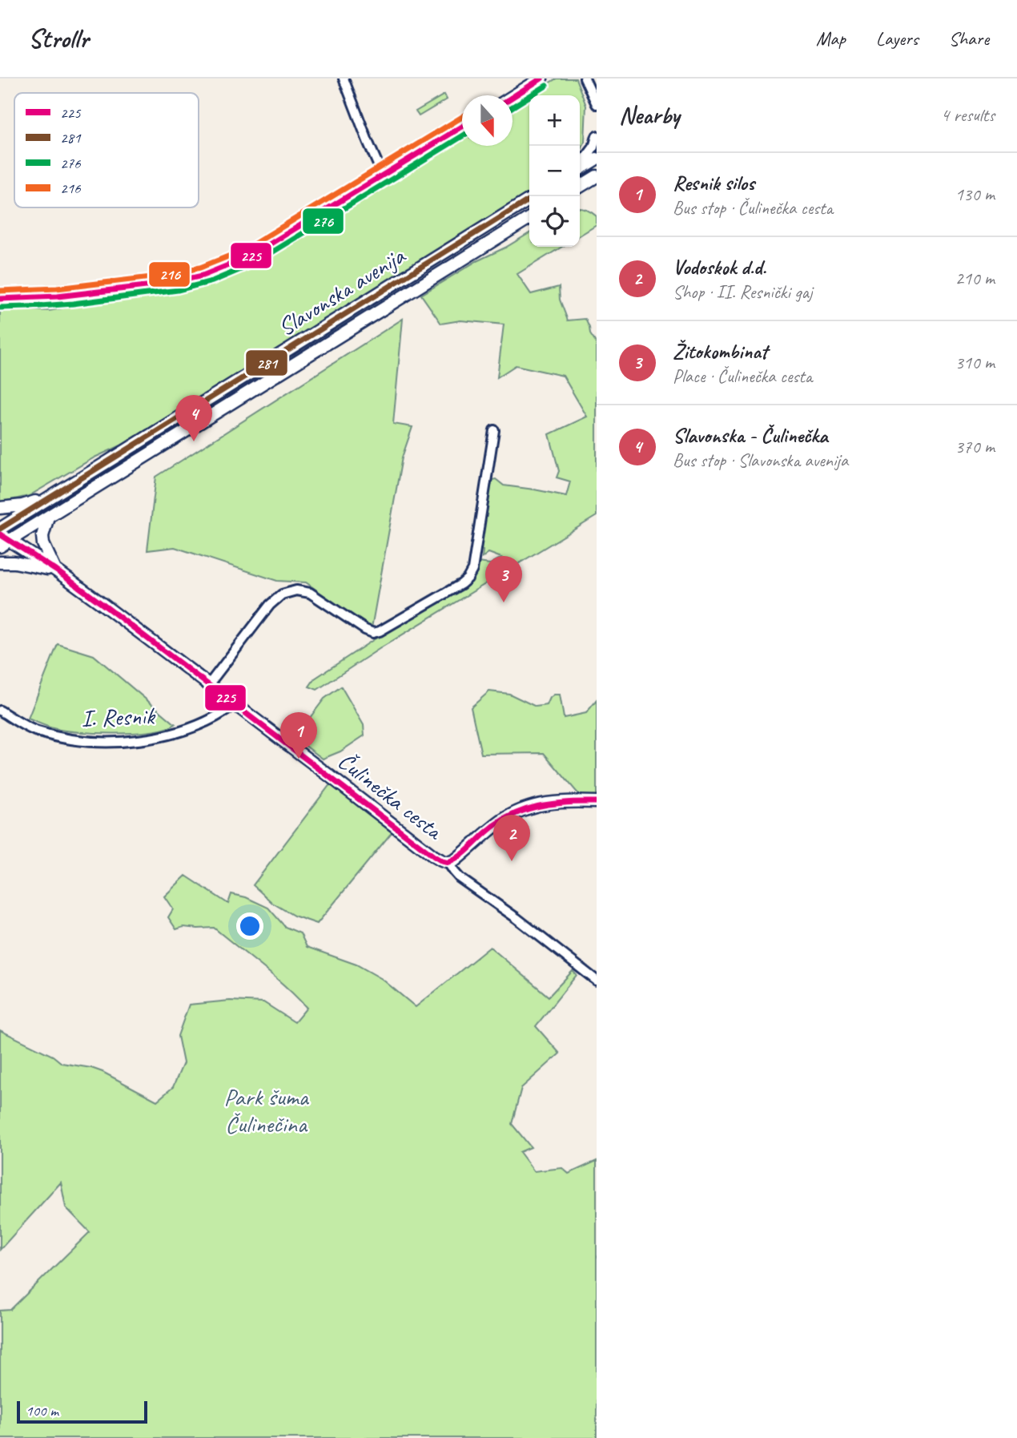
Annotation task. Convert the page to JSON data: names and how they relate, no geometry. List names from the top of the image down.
{
  "streets": {
    "main road": ["Slavonska avenija", "Čulinečka cesta"],
    "street": ["I. Resnik"]
  },
  "crossings": [
    ["Slavonska avenija", "Čulinečka cesta"],
    ["I. Resnik", "Čulinečka cesta"]
  ],
  "parks": ["Park šuma Čulinečina"],
  "lines": [
    "transit line 225",
    "transit line 276",
    "transit line 216",
    "transit line 281"
  ],
  "legend": [
    "225",
    "281",
    "276",
    "216"
  ],
  "scale_bar": "100 m",
  "north": "bottom",
  "page": {
    "header": "Strollr",
    "nav": ["Map", "Layers", "Share"],
    "heading": ["Nearby", "4 results"],
    "map_buttons": ["+", "−"],
    "list": [
      {
        "mark": "1",
        "name": "Resnik silos",
        "note": "Bus stop · Čulinečka cesta",
        "value": "130 m"
      },
      {
        "mark": "2",
        "name": "Vodoskok d.d.",
        "note": "Shop · II. Resnički gaj",
        "value": "210 m"
      },
      {
        "mark": "3",
        "name": "Žitokombinat",
        "note": "Place · Čulinečka cesta",
        "value": "310 m"
      },
      {
        "mark": "4",
        "name": "Slavonska - Čulinečka",
        "note": "Bus stop · Slavonska avenija",
        "value": "370 m"
      }
    ],
    "pins": [
      "4",
      "3",
      "1",
      "2"
    ],
    "scale": "100 m"
  }
}
